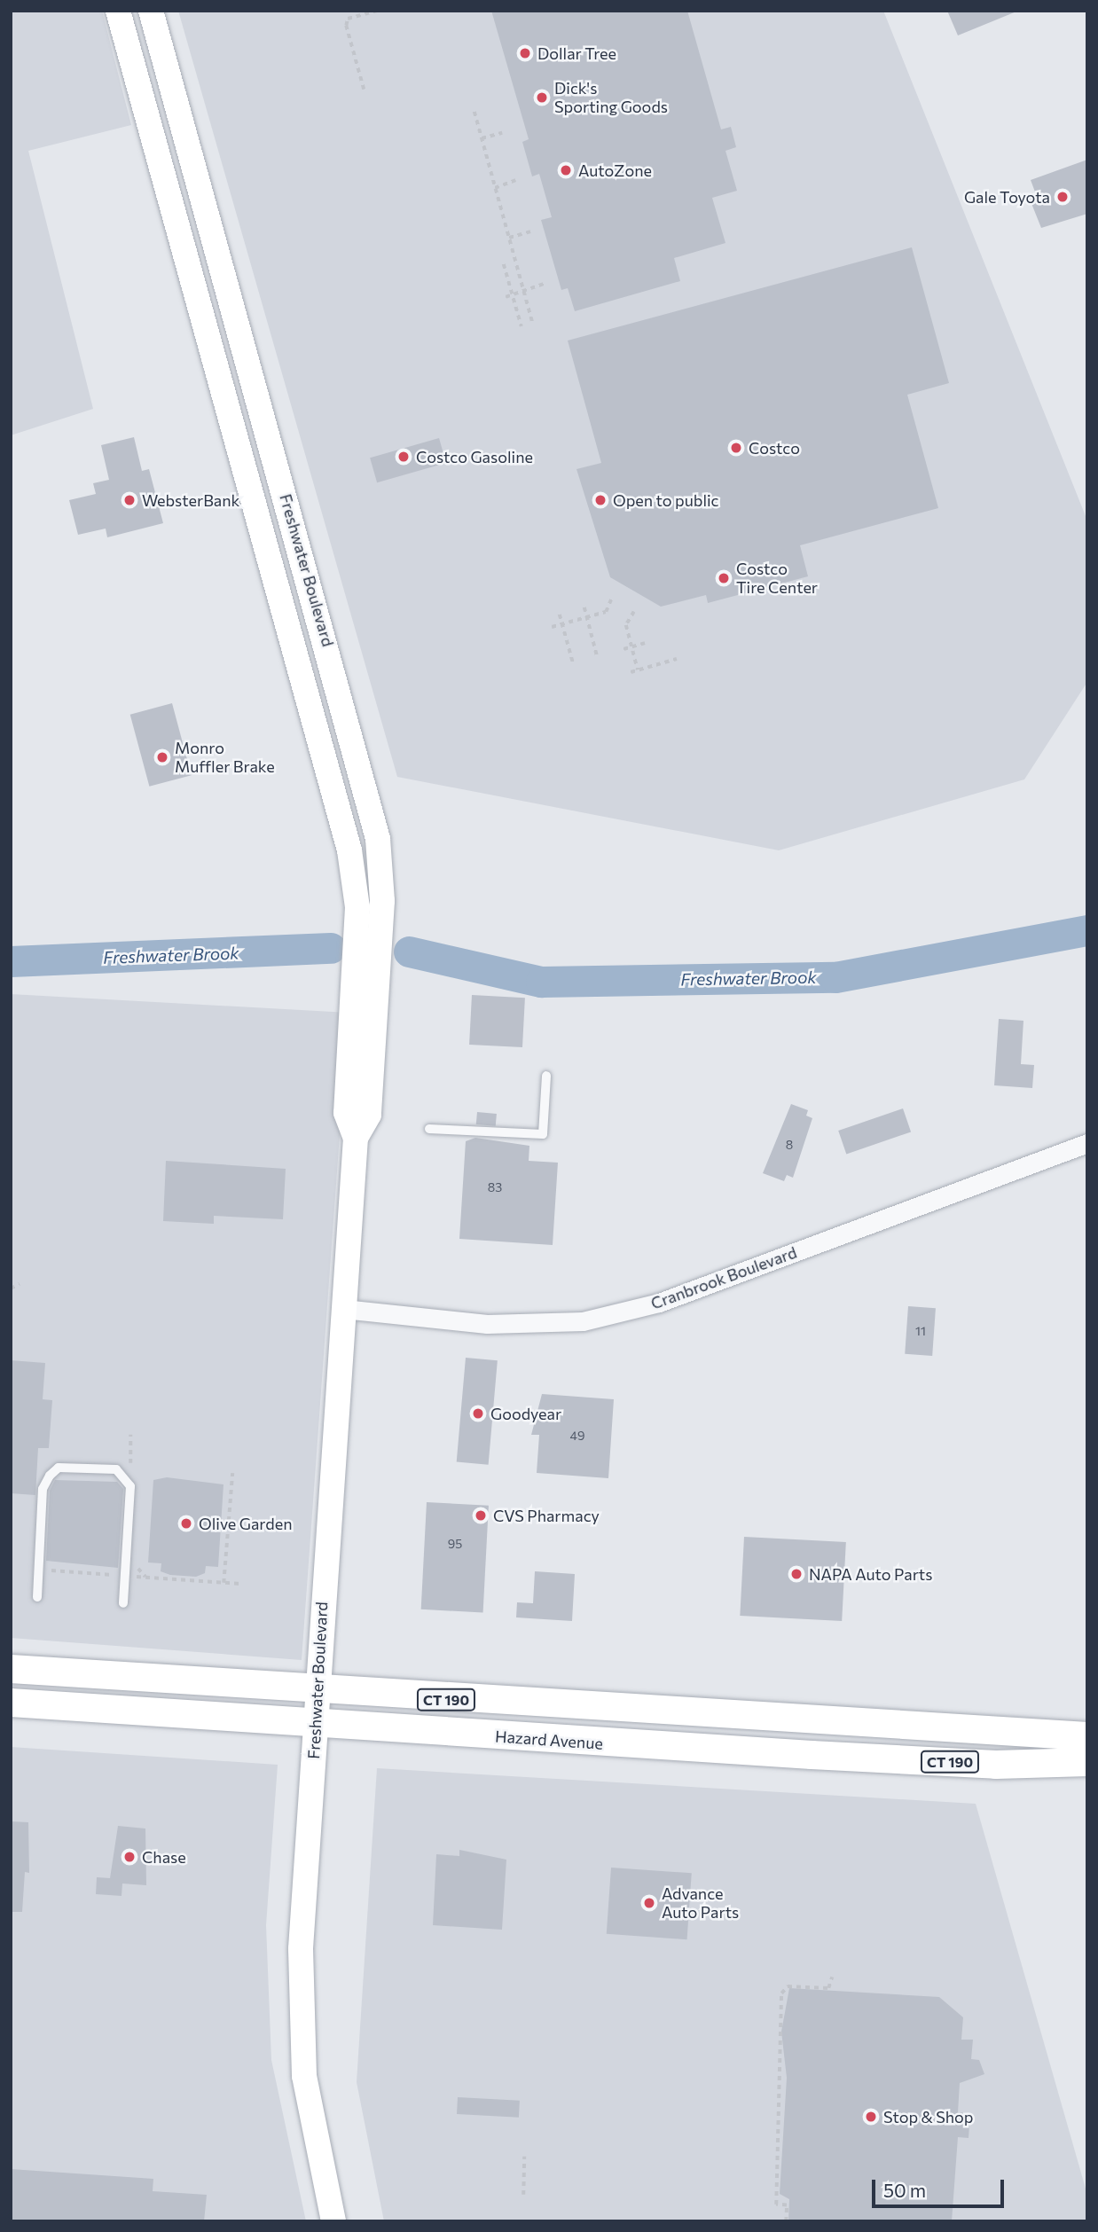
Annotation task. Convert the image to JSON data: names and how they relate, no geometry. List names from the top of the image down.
{
  "streets": {
    "main road": ["CT 190", "Hazard Avenue"],
    "street": ["Freshwater Boulevard", "Cranbrook Boulevard"]
  },
  "crossings": [
    ["Freshwater Boulevard", "Cranbrook Boulevard"],
    ["Freshwater Boulevard", "CT 190"],
    ["Freshwater Boulevard", "Hazard Avenue"]
  ],
  "water": ["Freshwater Brook"],
  "places": [
    "Dollar Tree",
    "Dick's Sporting Goods",
    "AutoZone",
    "Gale Toyota",
    "Costco",
    "Costco Gasoline",
    "WebsterBank",
    "Open to public",
    "Costco Tire Center",
    "Monro Muffler Brake",
    "Goodyear",
    "CVS Pharmacy",
    "Olive Garden",
    "NAPA Auto Parts",
    "Chase",
    "Advance Auto Parts",
    "Stop & Shop"
  ],
  "house_numbers": [
    "8",
    "83",
    "11",
    "49",
    "95"
  ],
  "scale_bar": "50 m"
}
